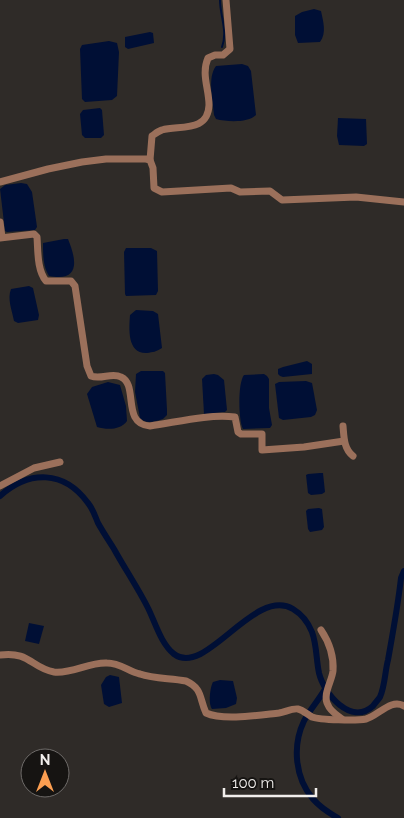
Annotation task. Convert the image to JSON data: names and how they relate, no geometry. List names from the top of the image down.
{
  "scale_bar": "100 m",
  "north": "top"
}
